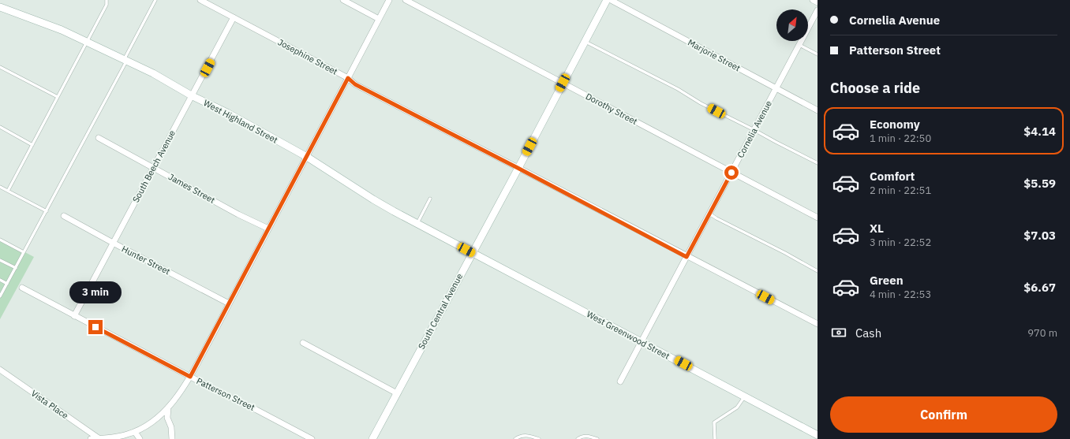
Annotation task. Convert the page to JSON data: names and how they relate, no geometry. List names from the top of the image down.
{
  "streets": {
    "street": [
      "Marjorie Street",
      "Josephine Street",
      "Dorothy Street",
      "West Highland Street",
      "Cornelia Avenue",
      "South Beech Avenue",
      "James Street",
      "Hunter Street",
      "South Central Avenue",
      "West Greenwood Street",
      "Patterson Street",
      "Vista Place"
    ]
  },
  "crossings": [
    ["Marjorie Street", "Cornelia Avenue"],
    ["Josephine Street", "Cornelia Avenue"],
    ["Josephine Street", "South Beech Avenue"],
    ["Josephine Street", "South Central Avenue"],
    ["Dorothy Street", "Cornelia Avenue"],
    ["Dorothy Street", "South Central Avenue"],
    ["West Highland Street", "South Beech Avenue"],
    ["West Highland Street", "South Central Avenue"],
    ["West Highland Street", "West Greenwood Street"],
    ["Cornelia Avenue", "West Greenwood Street"],
    ["South Beech Avenue", "James Street"],
    ["South Beech Avenue", "Hunter Street"],
    ["South Beech Avenue", "Patterson Street"],
    ["South Central Avenue", "West Greenwood Street"]
  ],
  "north": "top right",
  "page": {
    "banner": ["Cornelia Avenue", "Patterson Street"],
    "heading": "Choose a ride",
    "list": [
      {
        "name": "Economy",
        "note": "1 min · 22:50",
        "value": "$4.14"
      },
      {
        "name": "Comfort",
        "note": "2 min · 22:51",
        "value": "$5.59"
      },
      {
        "name": "XL",
        "note": "3 min · 22:52",
        "value": "$7.03"
      },
      {
        "name": "Green",
        "note": "4 min · 22:53",
        "value": "$6.67"
      }
    ],
    "bubble": "3 min",
    "pay": ["Cash", "970 m"],
    "buttons": "Confirm"
  }
}
